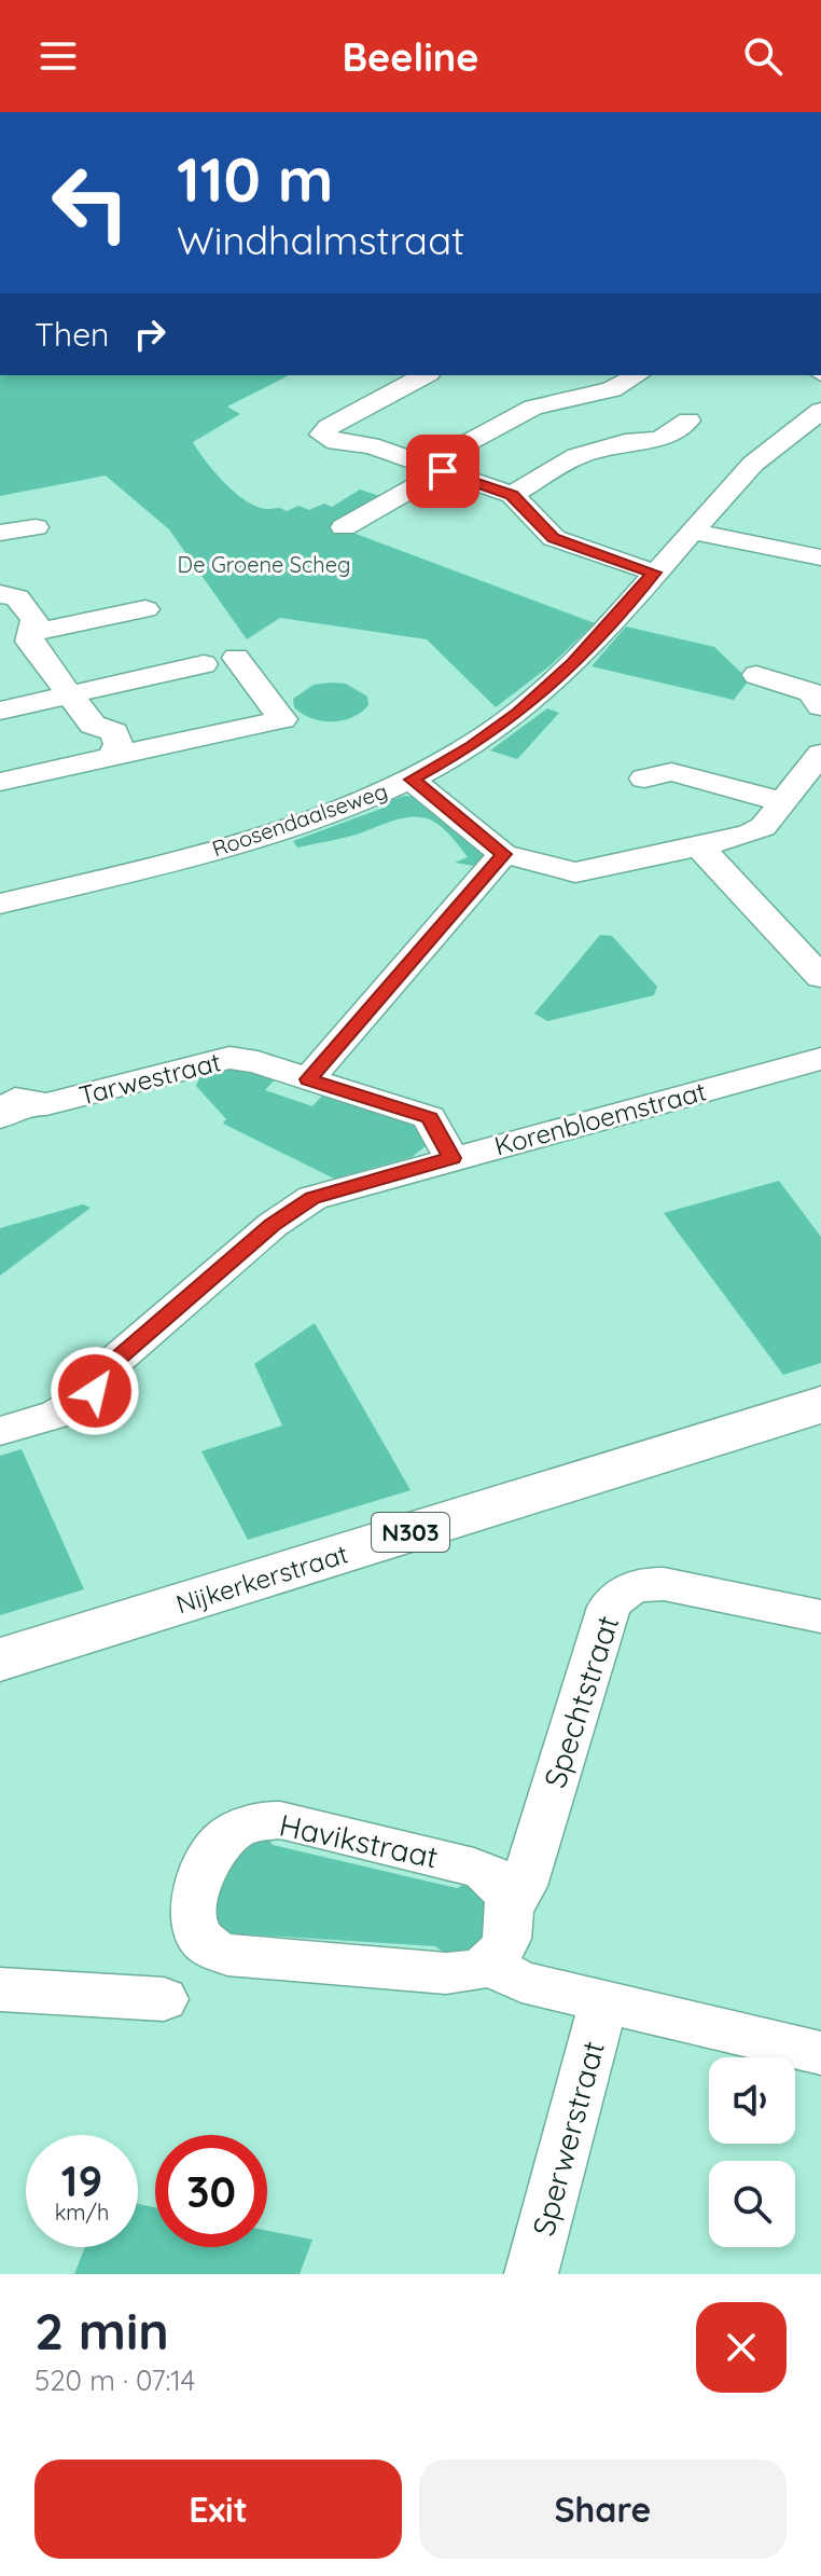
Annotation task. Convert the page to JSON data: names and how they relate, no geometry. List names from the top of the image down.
{
  "streets": {
    "main road": ["N303", "Nijkerkerstraat"],
    "street": [
      "Roosendaalseweg",
      "Tarwestraat",
      "Korenbloemstraat",
      "Spechtstraat",
      "Havikstraat",
      "Sperwerstraat"
    ]
  },
  "crossings": [
    ["Spechtstraat", "Havikstraat"]
  ],
  "parks": ["De Groene Scheg"],
  "page": {
    "header": "Beeline",
    "turn": ["110 m", "Windhalmstraat"],
    "then": "Then",
    "speed": "19 km/h",
    "limit": "30",
    "heading": ["2 min", "520 m · 07:14"],
    "buttons": ["Exit", "Share"]
  }
}
